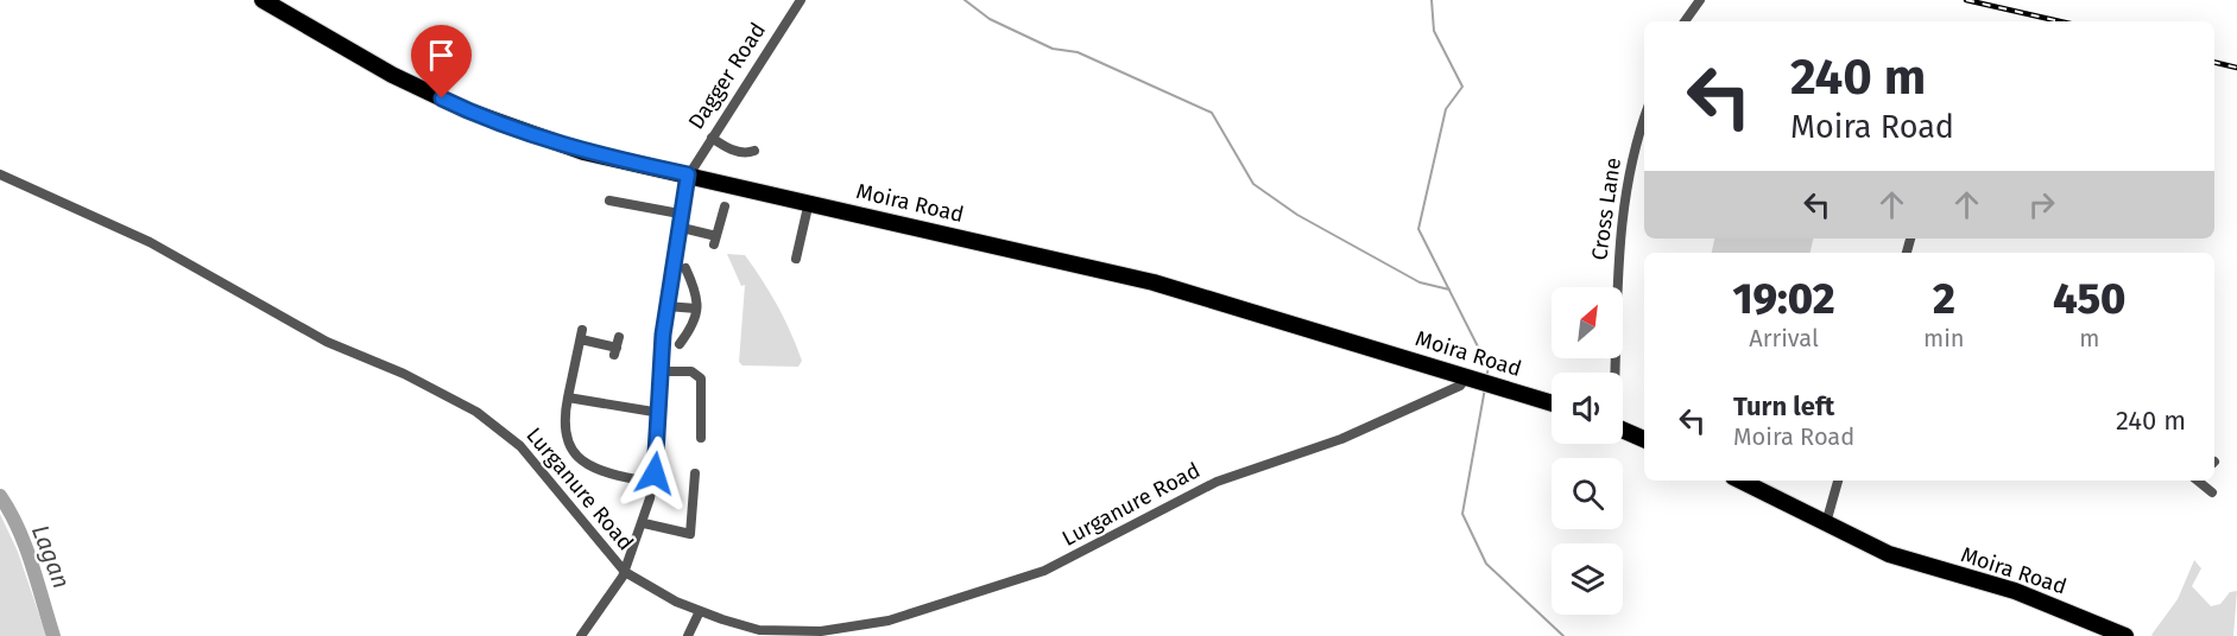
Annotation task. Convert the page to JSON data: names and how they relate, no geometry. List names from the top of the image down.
{
  "streets": {
    "highway": ["Moira Road"],
    "street": ["Dagger Road", "Cross Lane", "Lurganure Road"]
  },
  "crossings": [
    ["Dagger Road", "Moira Road"],
    ["Moira Road", "Lurganure Road"]
  ],
  "water": ["Lagan"],
  "north": "top right",
  "page": {
    "turn": ["240 m", "Moira Road"],
    "eta": [
      "19:02",
      "Arrival",
      "2",
      "min",
      "450",
      "m"
    ],
    "list": [
      {
        "name": "Turn left",
        "note": "Moira Road",
        "value": "240 m"
      }
    ]
  }
}
